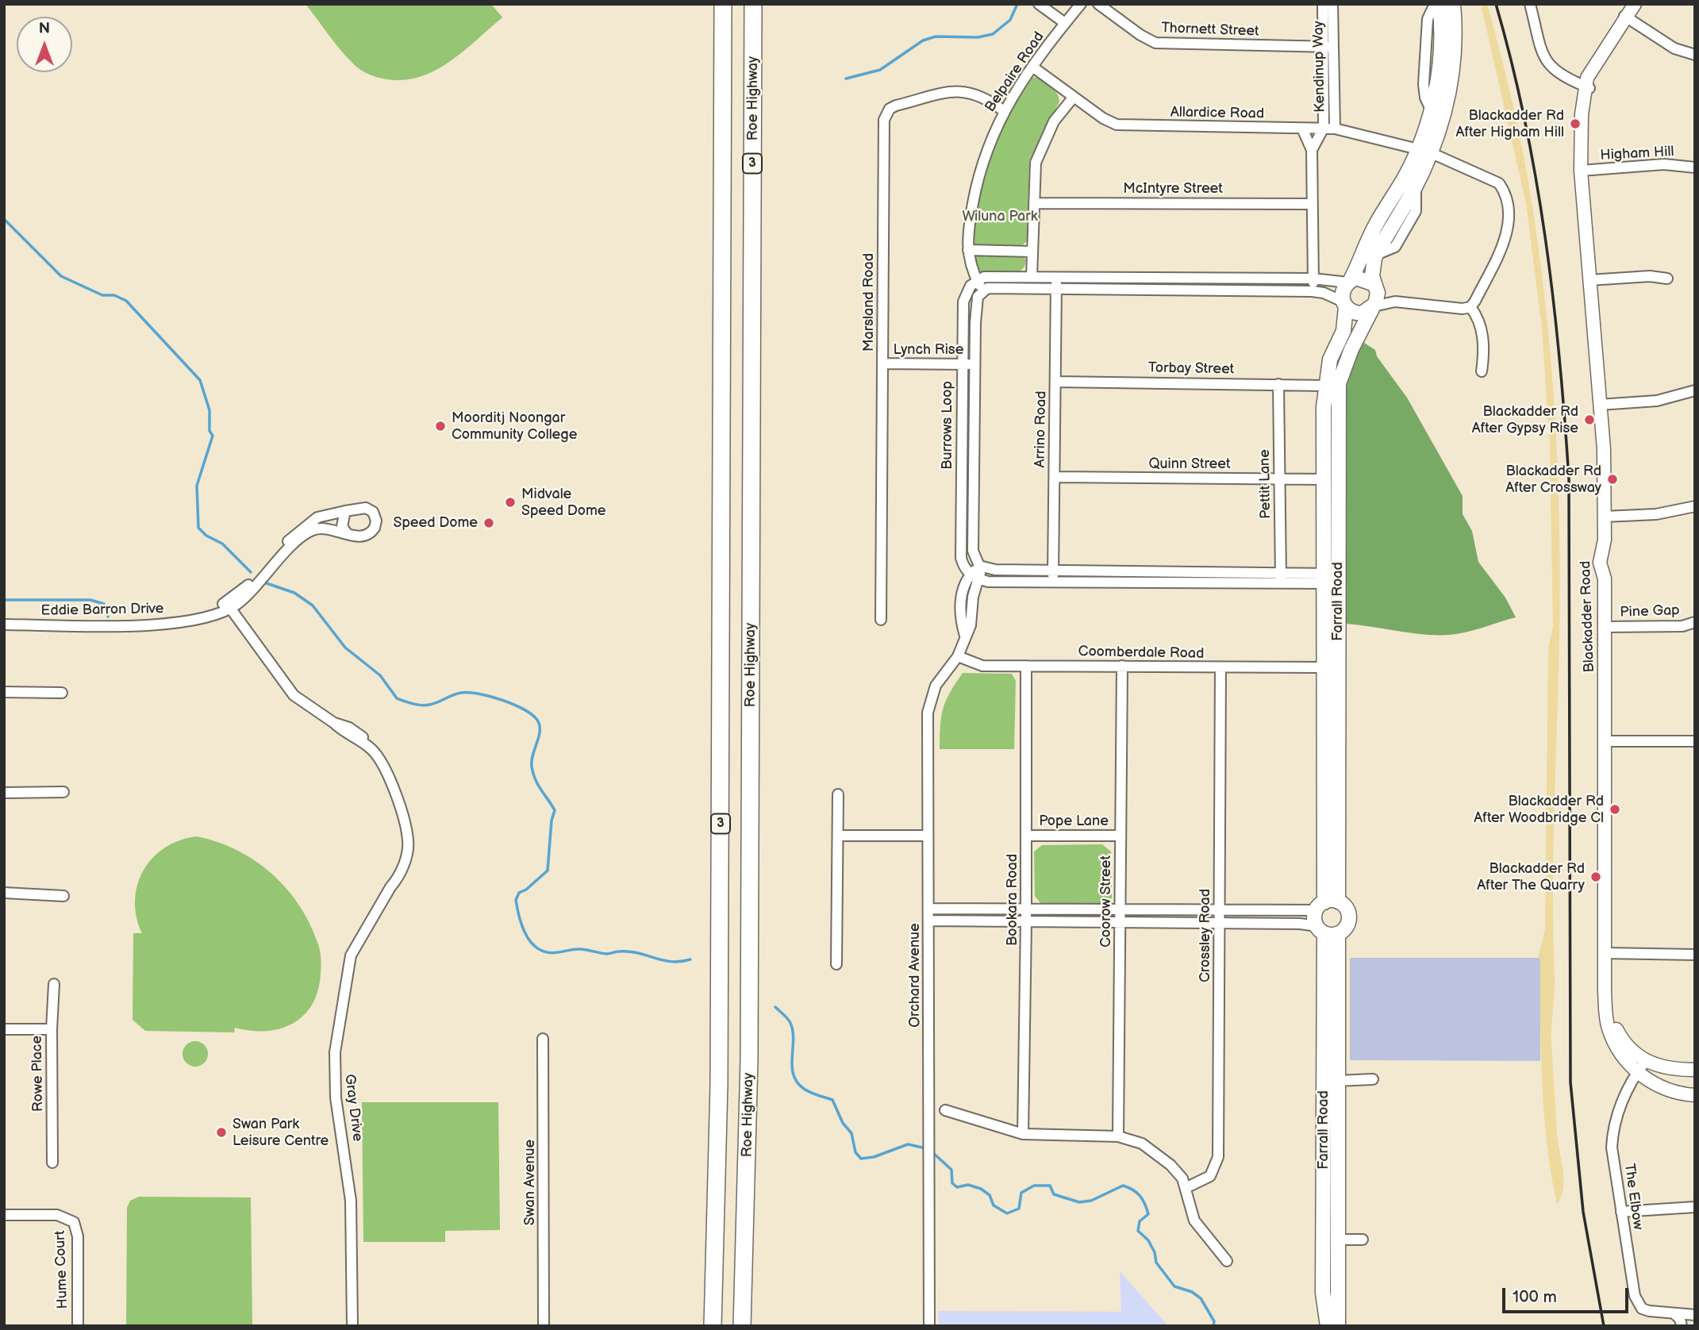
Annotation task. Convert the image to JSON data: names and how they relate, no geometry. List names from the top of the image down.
{
  "streets": {
    "highway": ["Roe Highway", "3"],
    "main road": ["Farrall Road"],
    "street": [
      "Thornett Street",
      "Kendinup Way",
      "Belpaire Road",
      "Allardice Road",
      "Higham Hill",
      "McIntyre Street",
      "Marsland Road",
      "Lynch Rise",
      "Torbay Street",
      "Burrows Loop",
      "Arrino Road",
      "Quinn Street",
      "Pettit Lane",
      "Eddie Barron Drive",
      "Pine Gap",
      "Blackadder Road",
      "Coomberdale Road",
      "Pope Lane",
      "Bookara Road",
      "Coorow Street",
      "Crossley Road",
      "Orchard Avenue",
      "Rowe Place",
      "Gray Drive",
      "Swan Avenue",
      "The Elbow",
      "Hume Court"
    ]
  },
  "crossings": [
    ["Thornett Street", "Kendinup Way"],
    ["Kendinup Way", "Allardice Road"],
    ["Belpaire Road", "Allardice Road"],
    ["Belpaire Road", "Marsland Road"],
    ["Belpaire Road", "Burrows Loop"],
    ["Higham Hill", "Blackadder Road"],
    ["Marsland Road", "Lynch Rise"],
    ["Lynch Rise", "Burrows Loop"],
    ["Torbay Street", "Arrino Road"],
    ["Torbay Street", "Pettit Lane"],
    ["Torbay Street", "Farrall Road"],
    ["Burrows Loop", "Orchard Avenue"],
    ["Arrino Road", "Quinn Street"],
    ["Quinn Street", "Pettit Lane"],
    ["Quinn Street", "Farrall Road"],
    ["Farrall Road", "Coomberdale Road"],
    ["Eddie Barron Drive", "Gray Drive"],
    ["Pine Gap", "Blackadder Road"],
    ["Blackadder Road", "The Elbow"],
    ["Coomberdale Road", "Bookara Road"],
    ["Coomberdale Road", "Coorow Street"],
    ["Coomberdale Road", "Crossley Road"],
    ["Coomberdale Road", "Orchard Avenue"],
    ["Pope Lane", "Bookara Road"],
    ["Pope Lane", "Coorow Street"]
  ],
  "parks": ["Wiluna Park"],
  "places": [
    "Blackadder Rd After Higham Hill",
    "Blackadder Rd After Gypsy Rise",
    "Moorditj Noongar Community College",
    "Blackadder Rd After Crossway",
    "Midvale Speed Dome",
    "Speed Dome",
    "Blackadder Rd After Woodbridge Cl",
    "Blackadder Rd After The Quarry",
    "Swan Park Leisure Centre"
  ],
  "scale_bar": "100 m",
  "north": "top"
}
